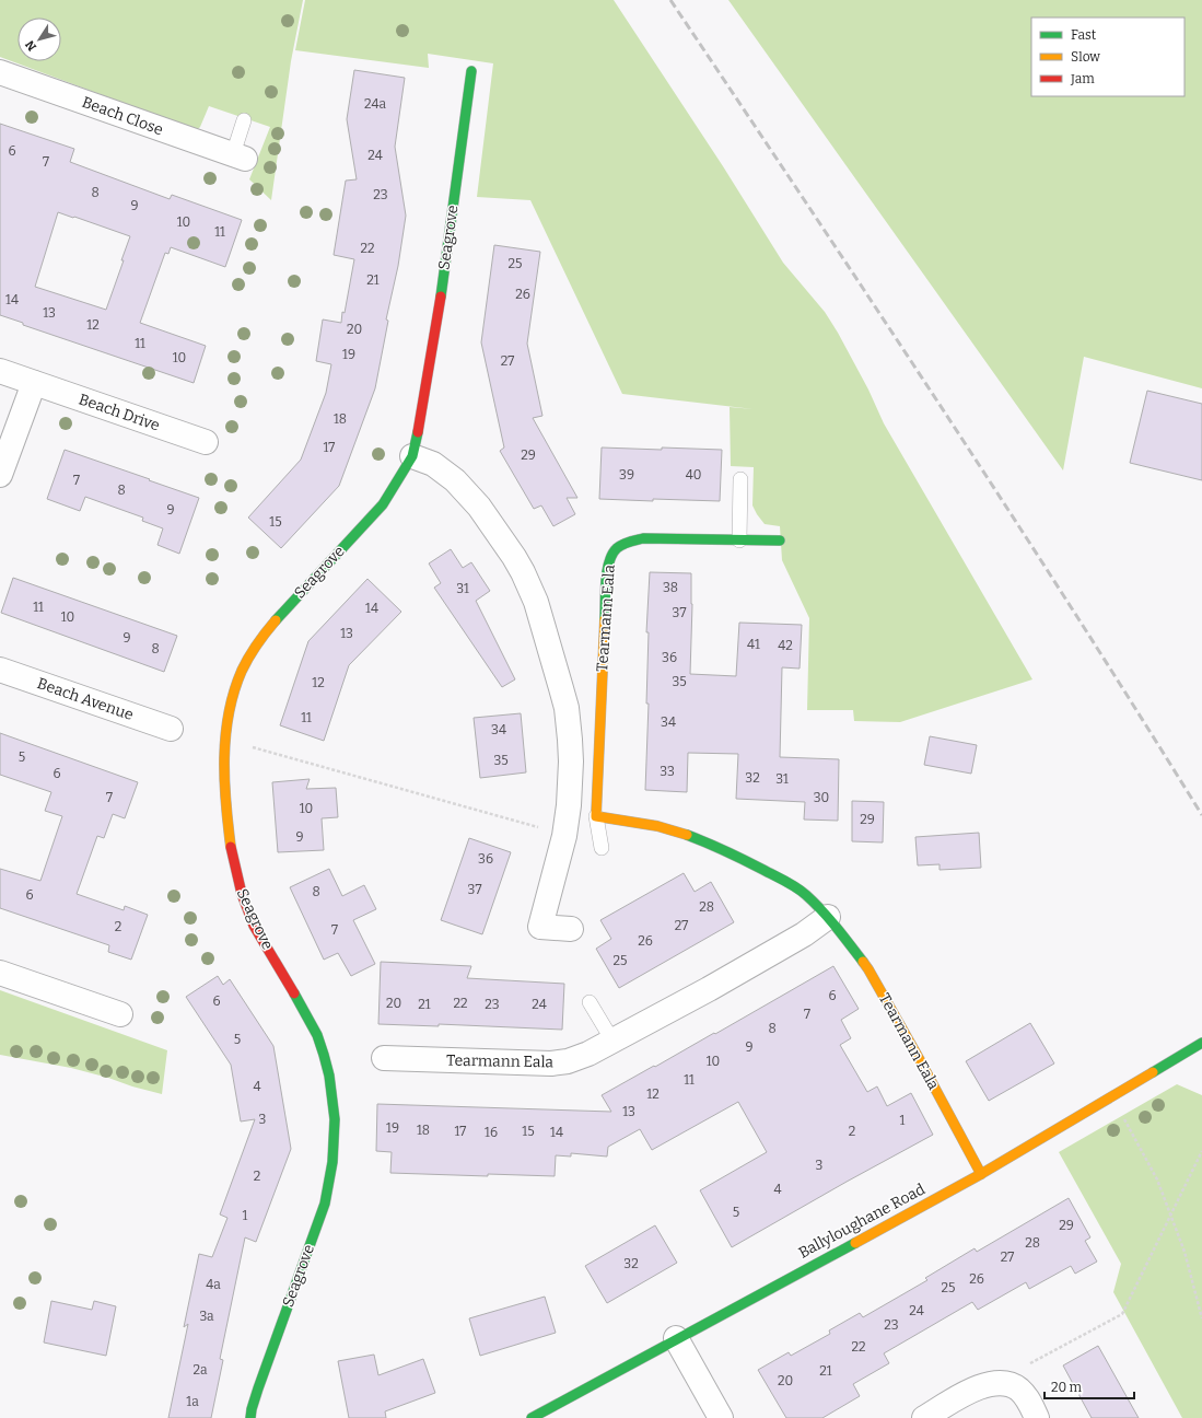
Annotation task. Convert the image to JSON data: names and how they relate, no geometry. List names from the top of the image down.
{
  "streets": {
    "street": [
      "Beach Close",
      "Seagrove",
      "Beach Drive",
      "Tearmann Eala",
      "Beach Avenue",
      "Ballyloughane Road"
    ]
  },
  "crossings": [
    ["Tearmann Eala", "Ballyloughane Road"]
  ],
  "house_numbers": [
    "24a",
    "6",
    "24",
    "7",
    "8",
    "23",
    "9",
    "10",
    "11",
    "22",
    "25",
    "21",
    "26",
    "14",
    "13",
    "12",
    "20",
    "11",
    "19",
    "10",
    "27",
    "18",
    "17",
    "29",
    "39",
    "40",
    "7",
    "8",
    "9",
    "15",
    "38",
    "31",
    "11",
    "14",
    "37",
    "10",
    "13",
    "9",
    "41",
    "42",
    "8",
    "36",
    "35",
    "12",
    "11",
    "34",
    "34",
    "5",
    "35",
    "33",
    "6",
    "32",
    "31",
    "7",
    "30",
    "10",
    "29",
    "9",
    "36",
    "37",
    "8",
    "6",
    "28",
    "27",
    "2",
    "7",
    "26",
    "25",
    "6",
    "6",
    "20",
    "22",
    "21",
    "23",
    "24",
    "7",
    "8",
    "5",
    "9",
    "10",
    "11",
    "4",
    "12",
    "13",
    "3",
    "1",
    "19",
    "18",
    "17",
    "15",
    "2",
    "16",
    "14",
    "3",
    "2",
    "4",
    "5",
    "1",
    "29",
    "28",
    "27",
    "32",
    "26",
    "4a",
    "25",
    "24",
    "3a",
    "23",
    "22",
    "2a",
    "21",
    "20",
    "1a"
  ],
  "legend": ["Fast", "Slow", "Jam"],
  "scale_bar": "20 m",
  "north": "bottom left"
}
